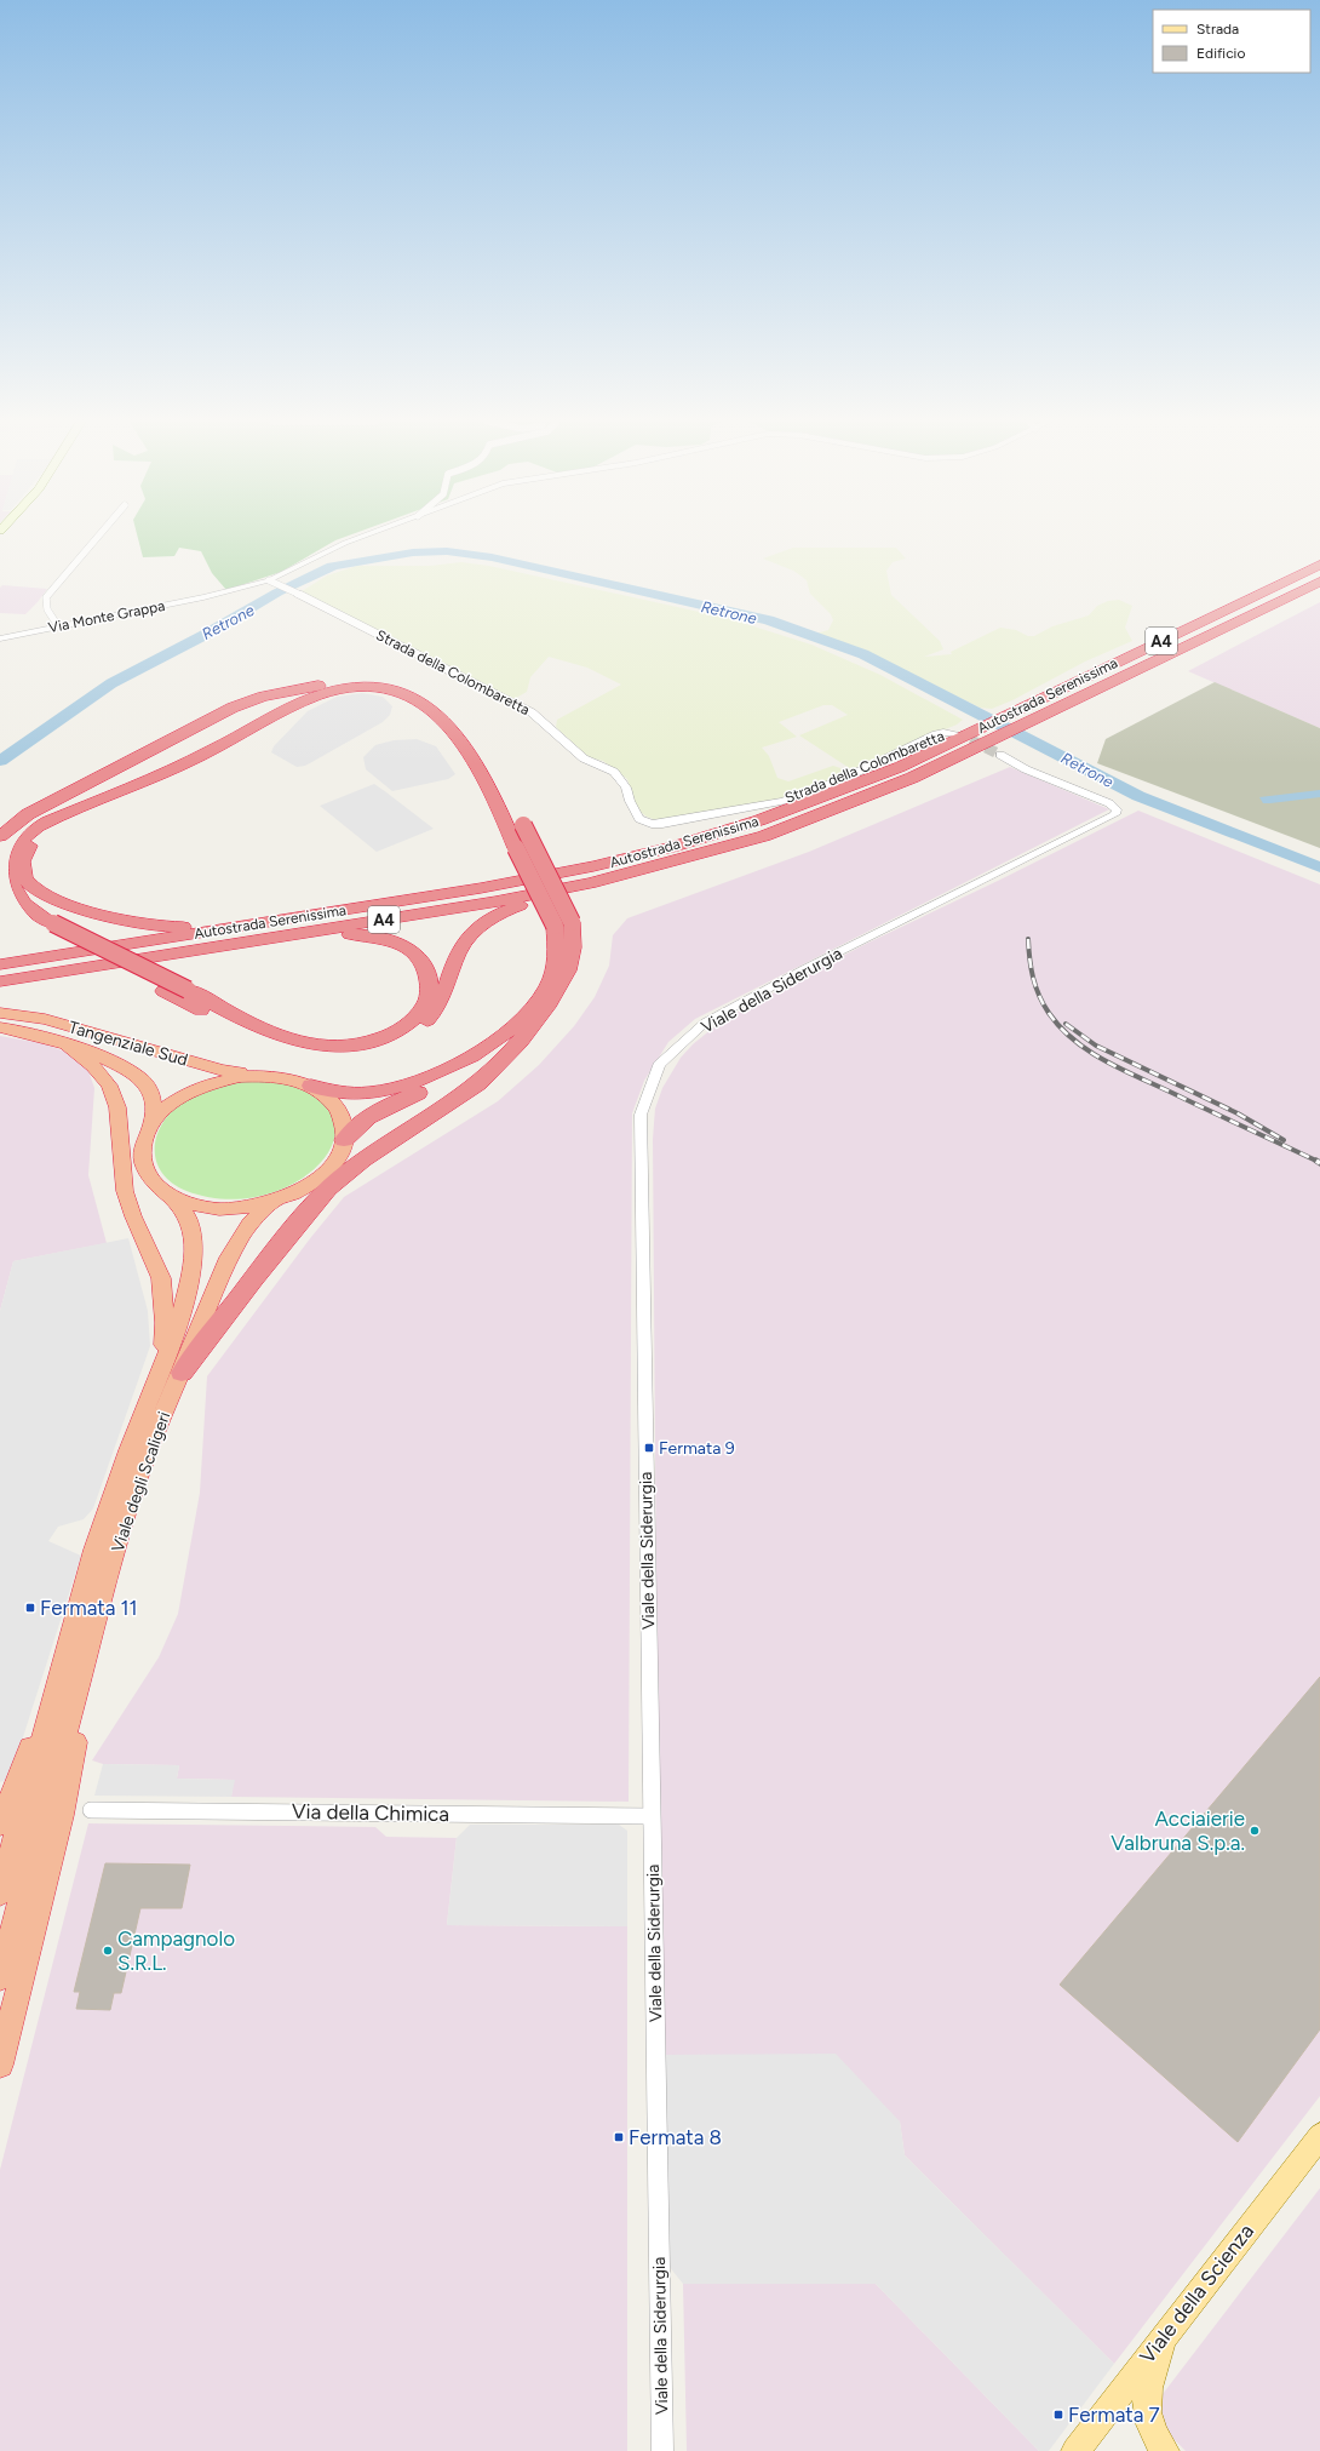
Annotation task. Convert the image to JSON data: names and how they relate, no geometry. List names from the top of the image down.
{
  "streets": {
    "highway": [
      "A4",
      "Autostrada Serenissima",
      "Tangenziale Sud",
      "Viale degli Scaligeri"
    ],
    "main road": ["Viale della Scienza"],
    "street": [
      "Via Monte Grappa",
      "Strada della Colombaretta",
      "Viale della Siderurgia",
      "Via della Chimica"
    ]
  },
  "crossings": [
    ["Viale della Siderurgia", "Via della Chimica"],
    ["Tangenziale Sud", "Viale degli Scaligeri"]
  ],
  "water": ["Retrone"],
  "places": {
    "transit": [
      "Fermata 9",
      "Fermata 11",
      "Fermata 8",
      "Fermata 7"
    ],
    "other": ["Acciaierie Valbruna S.p.a.", "Campagnolo S.R.L."]
  },
  "legend": ["Strada", "Edificio"]
}
